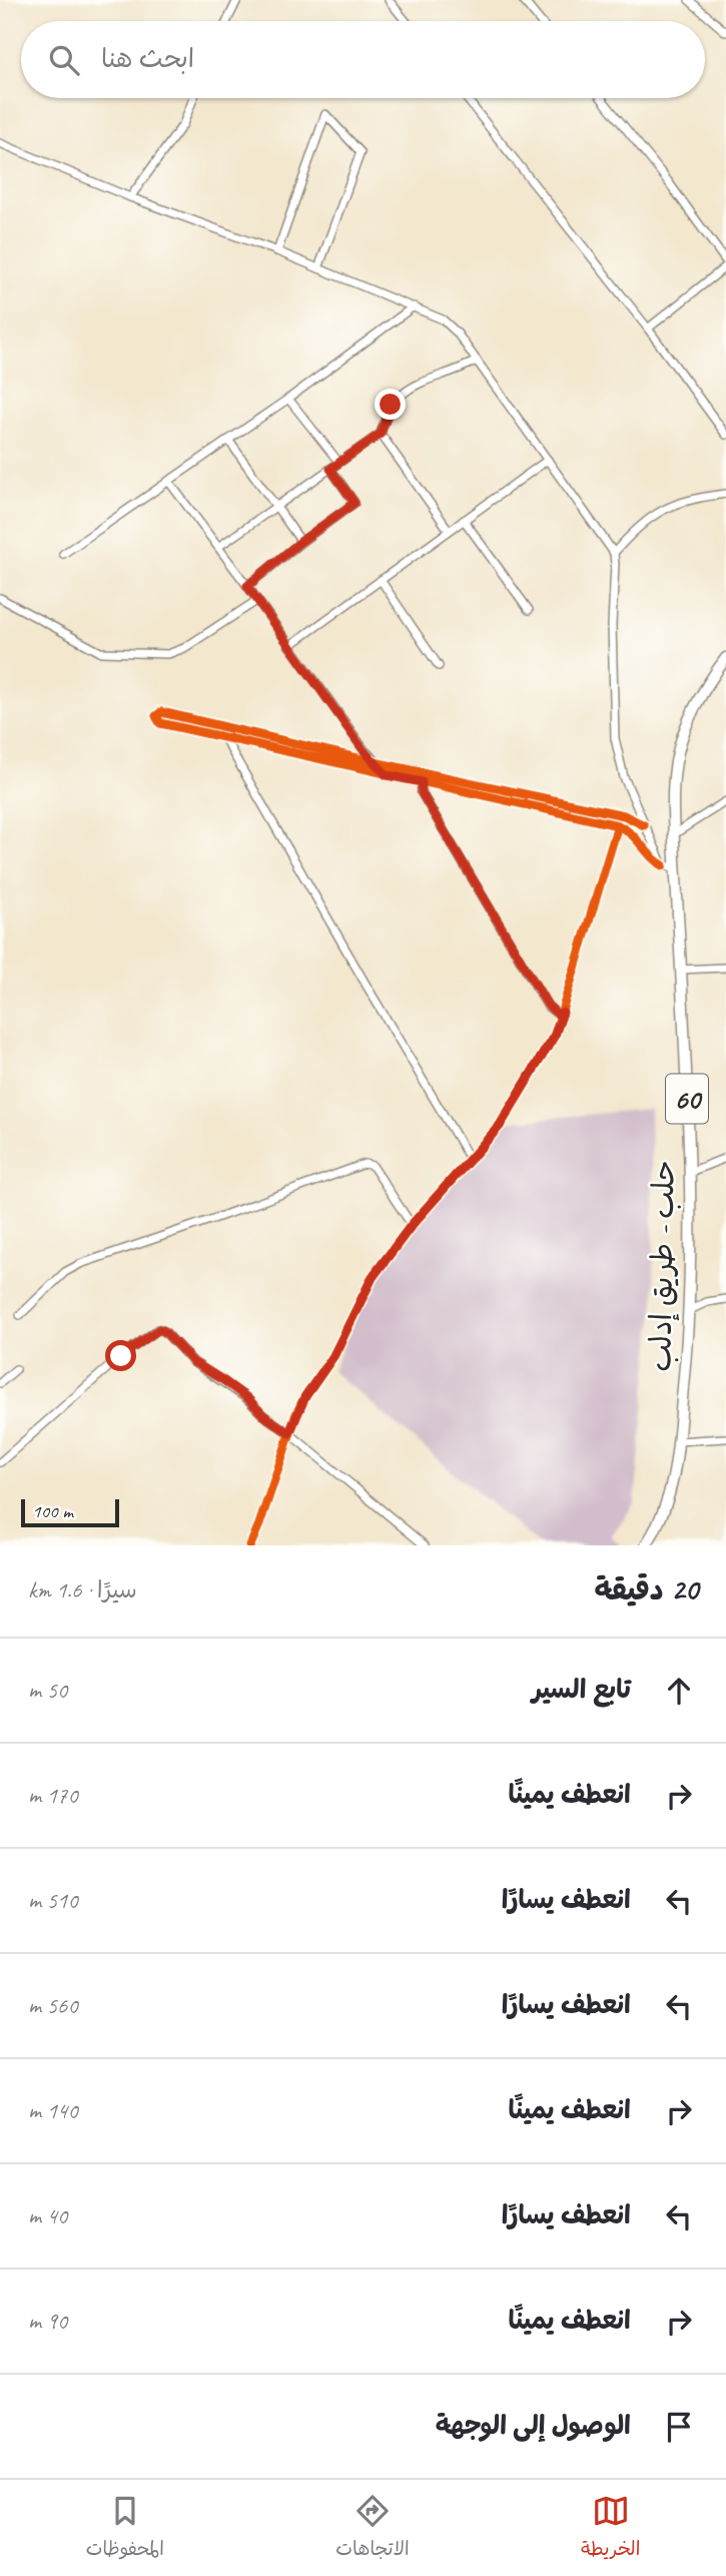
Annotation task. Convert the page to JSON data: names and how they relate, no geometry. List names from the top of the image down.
{
  "streets": {
    "highway": ["60", "حلب - طريق إدلب"]
  },
  "scale_bar": "100 m",
  "page": {
    "search": "ابحث هنا",
    "scale": "100 m",
    "heading": ["20 دقيقة", "سيرًا · 1.6 km"],
    "list": [
      ["تابع السير", "50 m"],
      ["انعطف يمينًا", "170 m"],
      ["انعطف يسارًا", "510 m"],
      ["انعطف يسارًا", "560 m"],
      ["انعطف يمينًا", "140 m"],
      ["انعطف يسارًا", "40 m"],
      ["انعطف يمينًا", "90 m"],
      "الوصول إلى الوجهة"
    ],
    "nav": ["الخريطة", "الاتجاهات", "المحفوظات"]
  }
}
